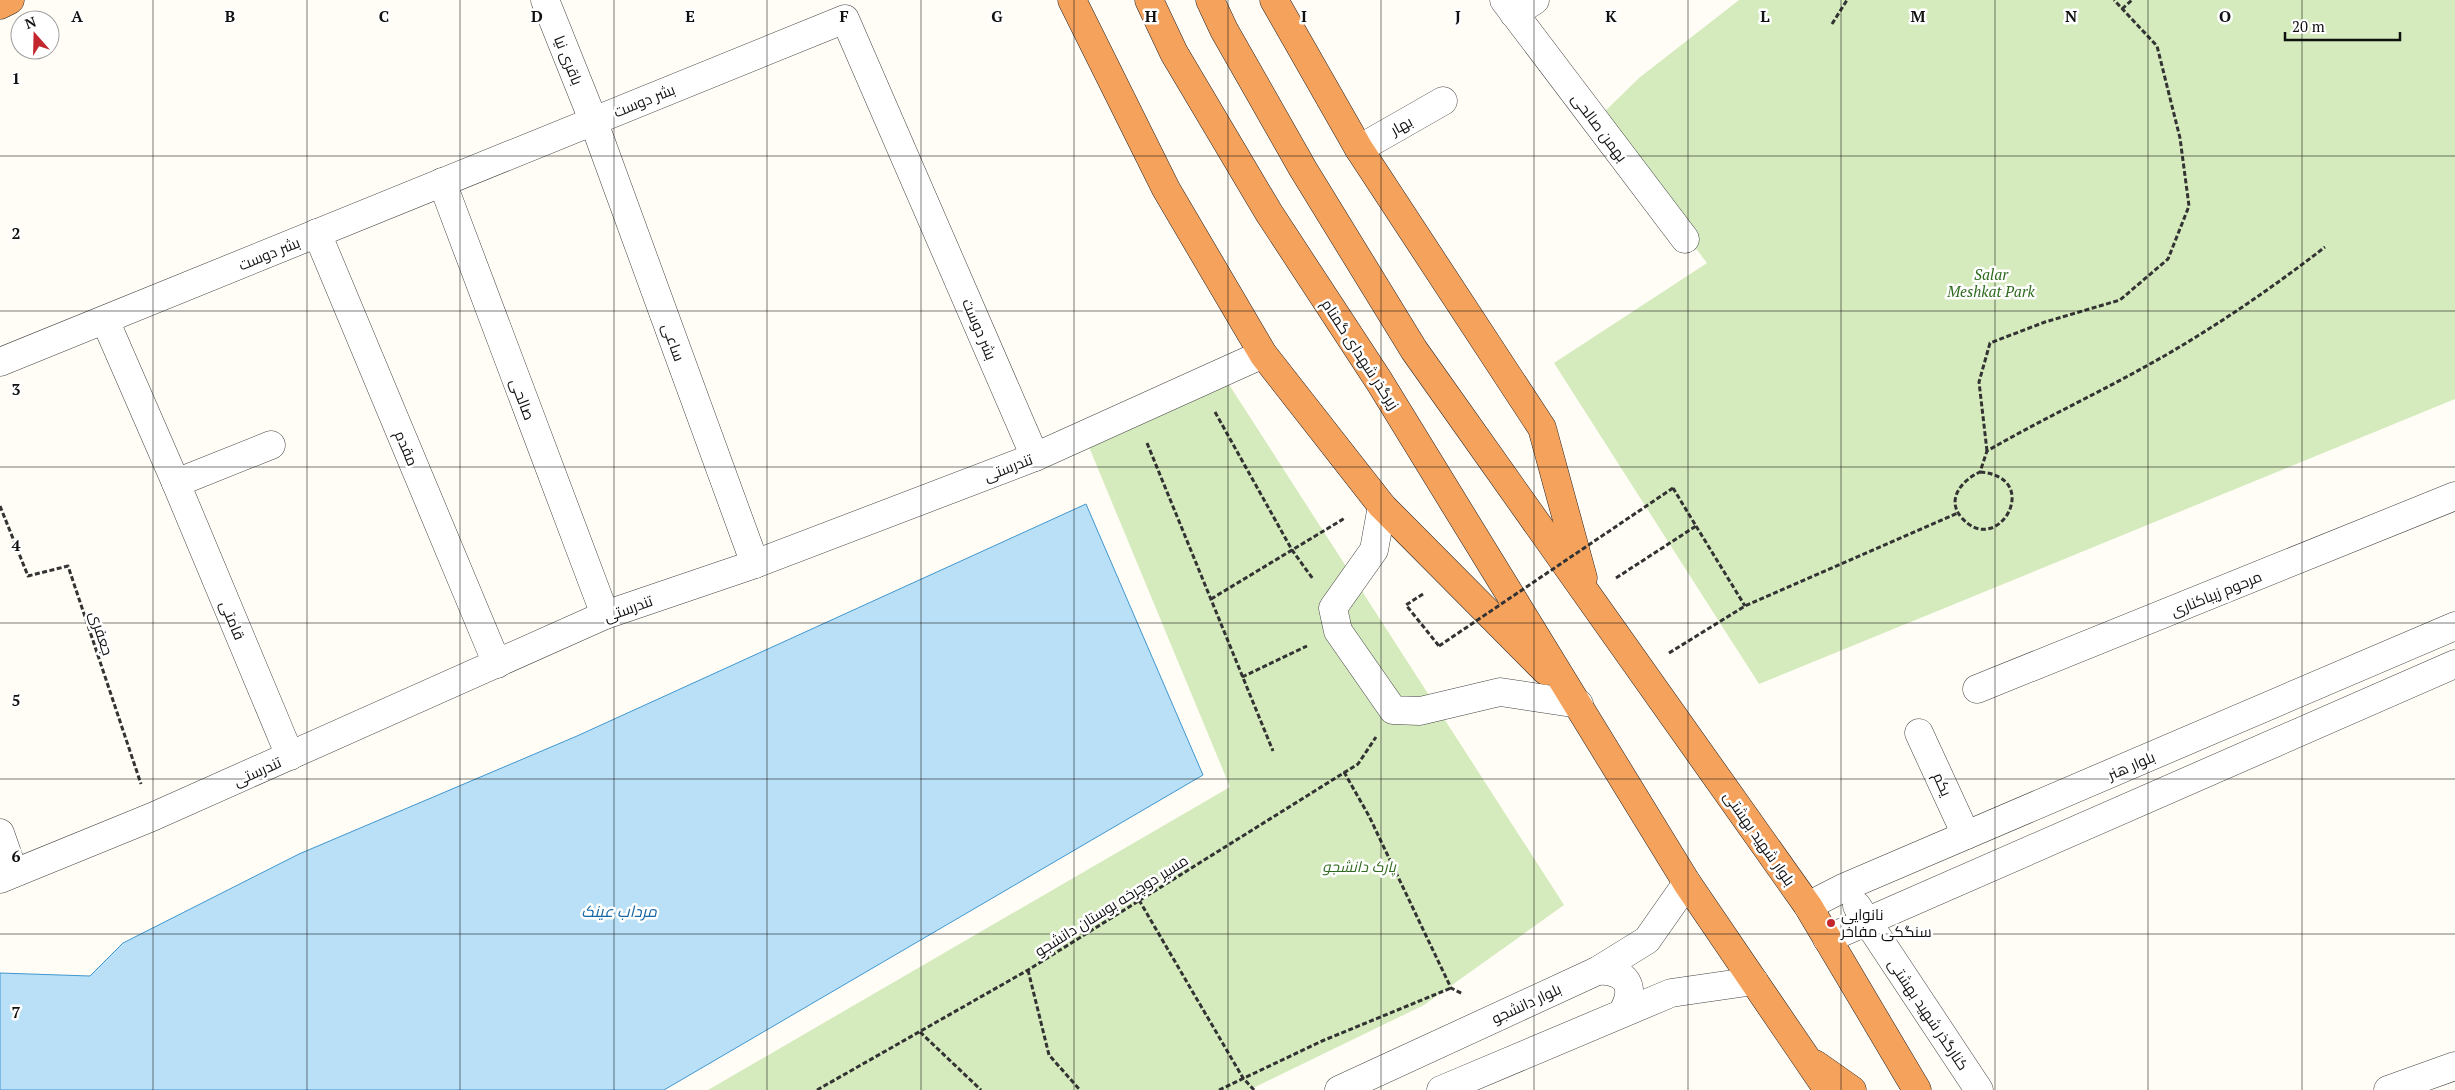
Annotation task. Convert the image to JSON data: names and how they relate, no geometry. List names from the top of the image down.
{
  "streets": {
    "highway": ["زیرگذر شهدای گمنام", "بلوار شهید بهشتی"],
    "street": [
      "باقری نیا",
      "بشر دوست",
      "بهار",
      "بهمن صالحی",
      "ساعی",
      "صالحی",
      "مقدم",
      "تندرستی",
      "مرحوم زیباکناری",
      "قامتی",
      "بلوار هنر",
      "یکم",
      "بلوار دانشجو",
      "کنارگذر شهید بهشتی"
    ],
    "path": ["جعفری", "مسیر دوچرخه بوستان دانشجو"]
  },
  "crossings": [
    ["باقری نیا", "بشر دوست"],
    ["باقری نیا", "ساعی"],
    ["بشر دوست", "ساعی"],
    ["بشر دوست", "صالحی"],
    ["بشر دوست", "مقدم"],
    ["بشر دوست", "تندرستی"],
    ["بشر دوست", "قامتی"],
    ["ساعی", "تندرستی"],
    ["صالحی", "تندرستی"],
    ["مقدم", "تندرستی"],
    ["تندرستی", "قامتی"],
    ["تندرستی", "جعفری"],
    ["بلوار هنر", "یکم"],
    ["بلوار هنر", "بلوار شهید بهشتی"],
    ["بلوار هنر", "کنارگذر شهید بهشتی"]
  ],
  "water": ["مرداب عینک"],
  "parks": ["Salar Meshkat Park", "پارک دانشجو"],
  "places": ["نانوایی سنگکی مفاخر"],
  "scale_bar": "20 m",
  "north": "top",
  "grid": {
    "columns": [
      "A",
      "B",
      "C",
      "D",
      "E",
      "F",
      "G",
      "H",
      "I",
      "J",
      "K",
      "L",
      "M",
      "N",
      "O"
    ],
    "rows": [
      "1",
      "2",
      "3",
      "4",
      "5",
      "6",
      "7"
    ]
  }
}
